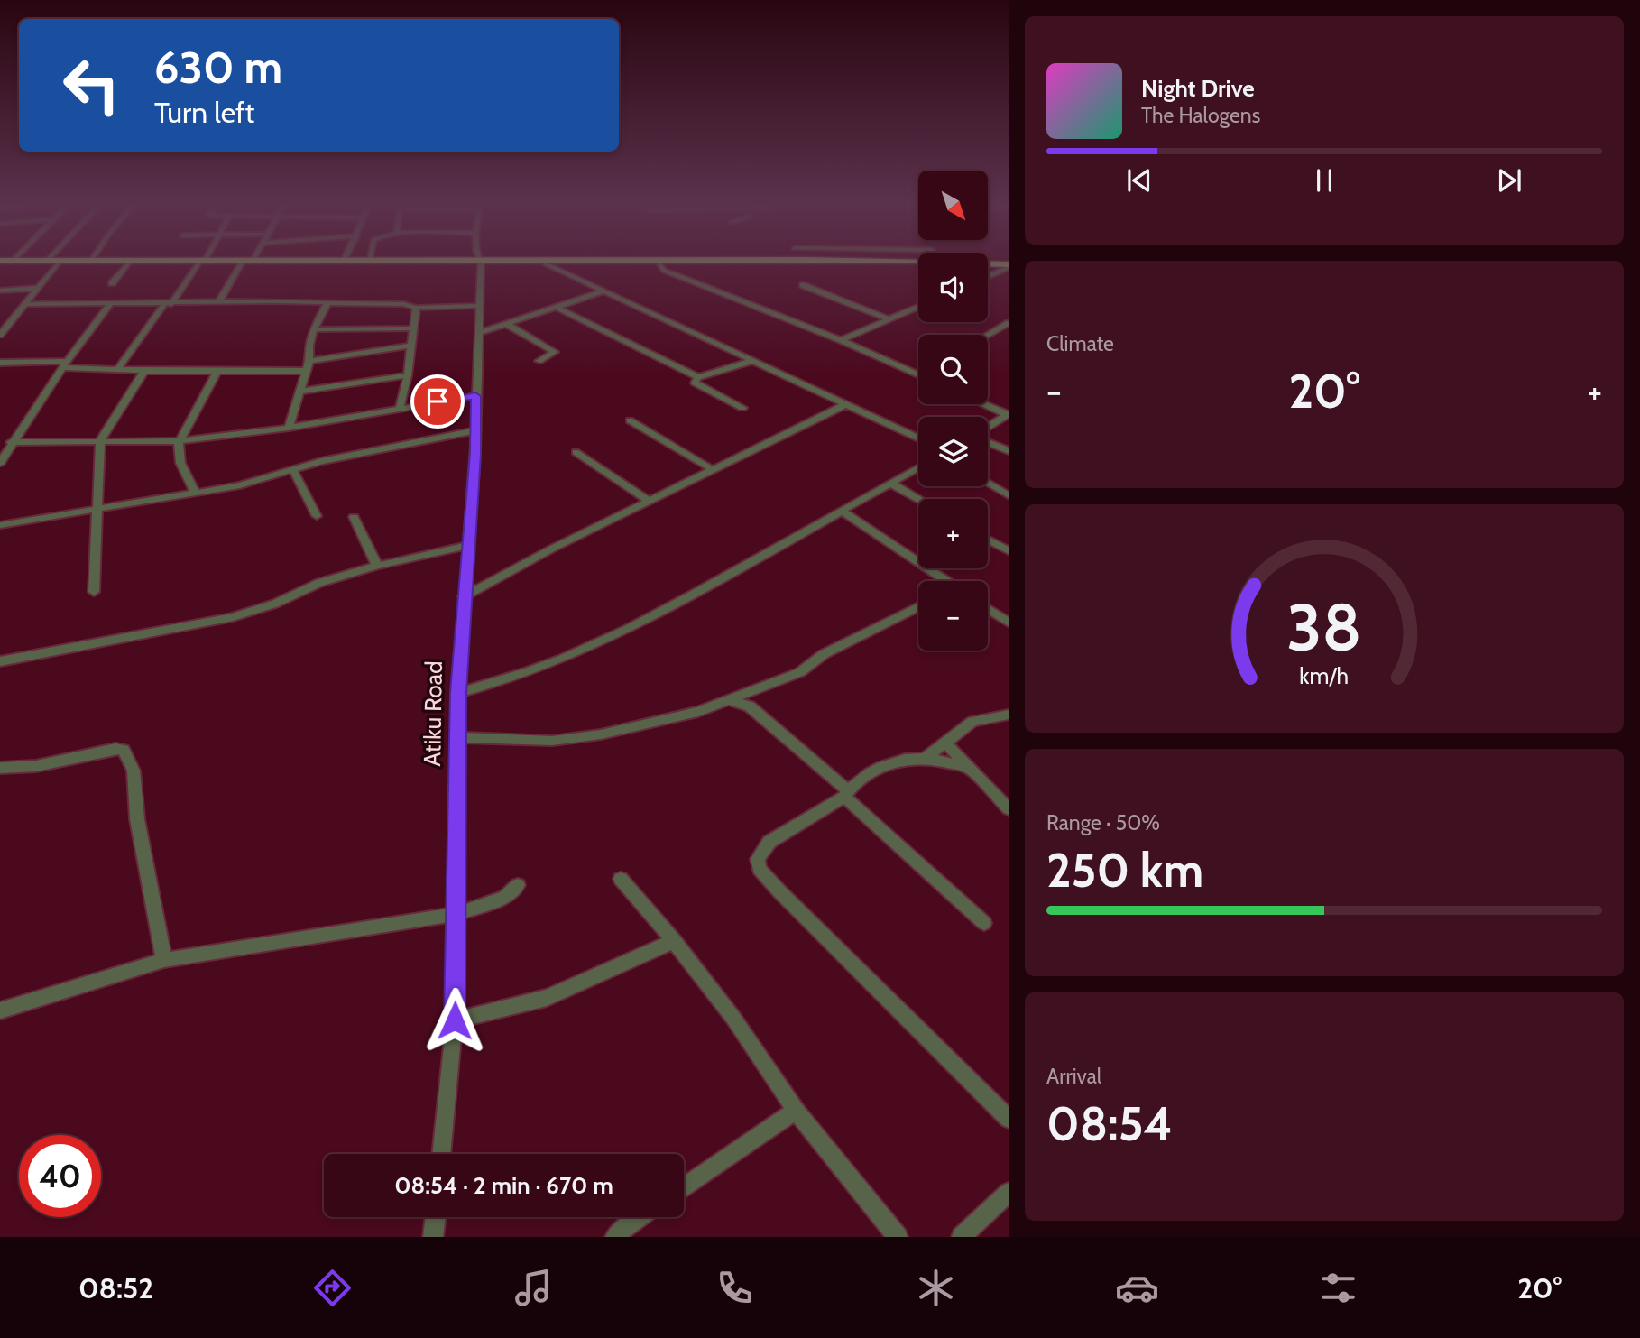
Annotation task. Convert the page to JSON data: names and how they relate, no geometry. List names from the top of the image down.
{
  "streets": {
    "street": ["Atiku Road"]
  },
  "north": "bottom right",
  "page": {
    "turn": ["630 m", "Turn left"],
    "song": ["Night Drive", "The Halogens"],
    "map_buttons": ["+", "−"],
    "tile": [
      "Climate",
      ["Range · 50%", "250 km"],
      ["Arrival", "08:54"]
    ],
    "heat": ["−", "20°", "+"],
    "limit": "40",
    "trip": "08:54 · 2 min · 670 m",
    "tabs": ["08:52", "20°"],
    "gauge": ["38", "km/h"]
  }
}
